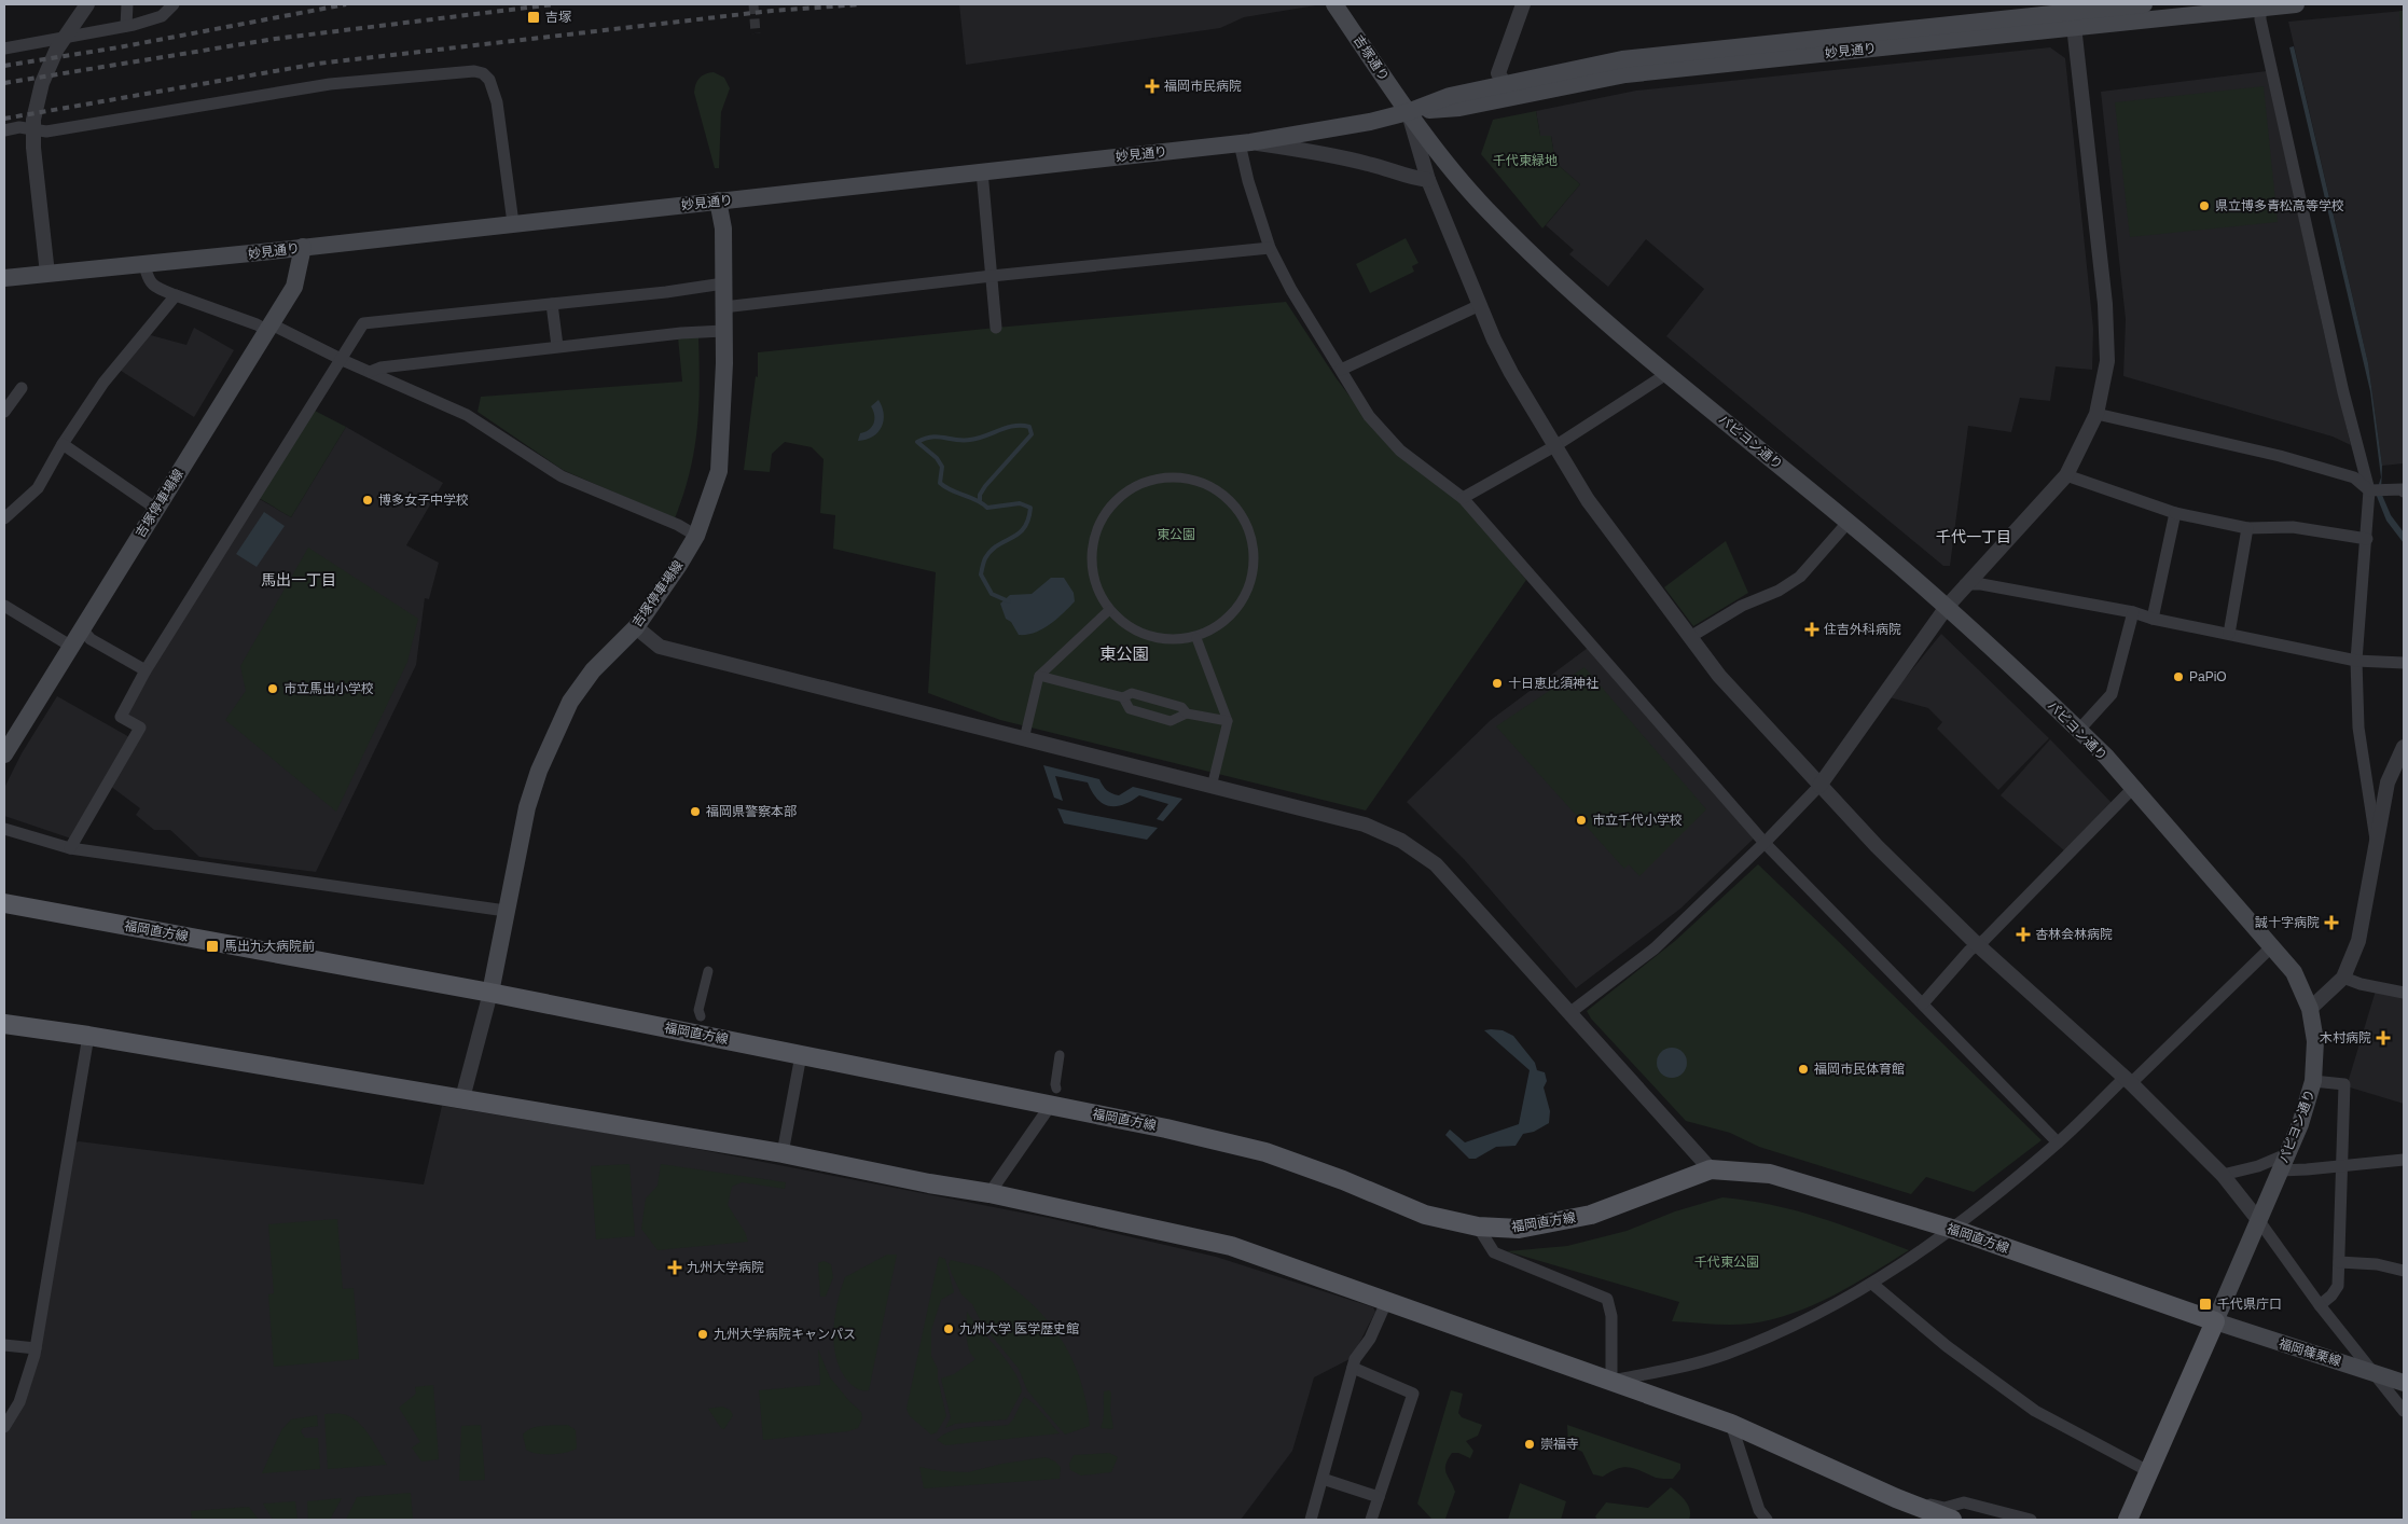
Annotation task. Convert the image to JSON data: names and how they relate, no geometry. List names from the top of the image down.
{
  "streets": {
    "main road": [
      "妙見通り",
      "吉塚通り",
      "パピヨン通り",
      "吉塚停車場線",
      "福岡直方線",
      "福岡篠栗線"
    ]
  },
  "crossings": [
    ["妙見通り", "吉塚通り"],
    ["妙見通り", "パピヨン通り"],
    ["妙見通り", "吉塚停車場線"],
    ["吉塚通り", "パピヨン通り"],
    ["パピヨン通り", "福岡直方線"],
    ["パピヨン通り", "福岡篠栗線"],
    ["吉塚停車場線", "福岡直方線"],
    ["福岡直方線", "福岡篠栗線"]
  ],
  "districts": ["千代一丁目", "馬出一丁目", "東公園"],
  "parks": ["千代東緑地", "東公園", "千代東公園"],
  "places": {
    "transit": ["吉塚", "馬出九大病院前", "千代県庁口"],
    "health": [
      "福岡市民病院",
      "住吉外科病院",
      "誠十字病院",
      "杏林会林病院",
      "木村病院",
      "九州大学病院"
    ],
    "other": [
      "県立博多青松高等学校",
      "博多女子中学校",
      "PaPiO",
      "十日恵比須神社",
      "市立馬出小学校",
      "福岡県警察本部",
      "市立千代小学校",
      "福岡市民体育館",
      "九州大学 医学歴史館",
      "九州大学病院キャンパス",
      "崇福寺"
    ]
  }
}
